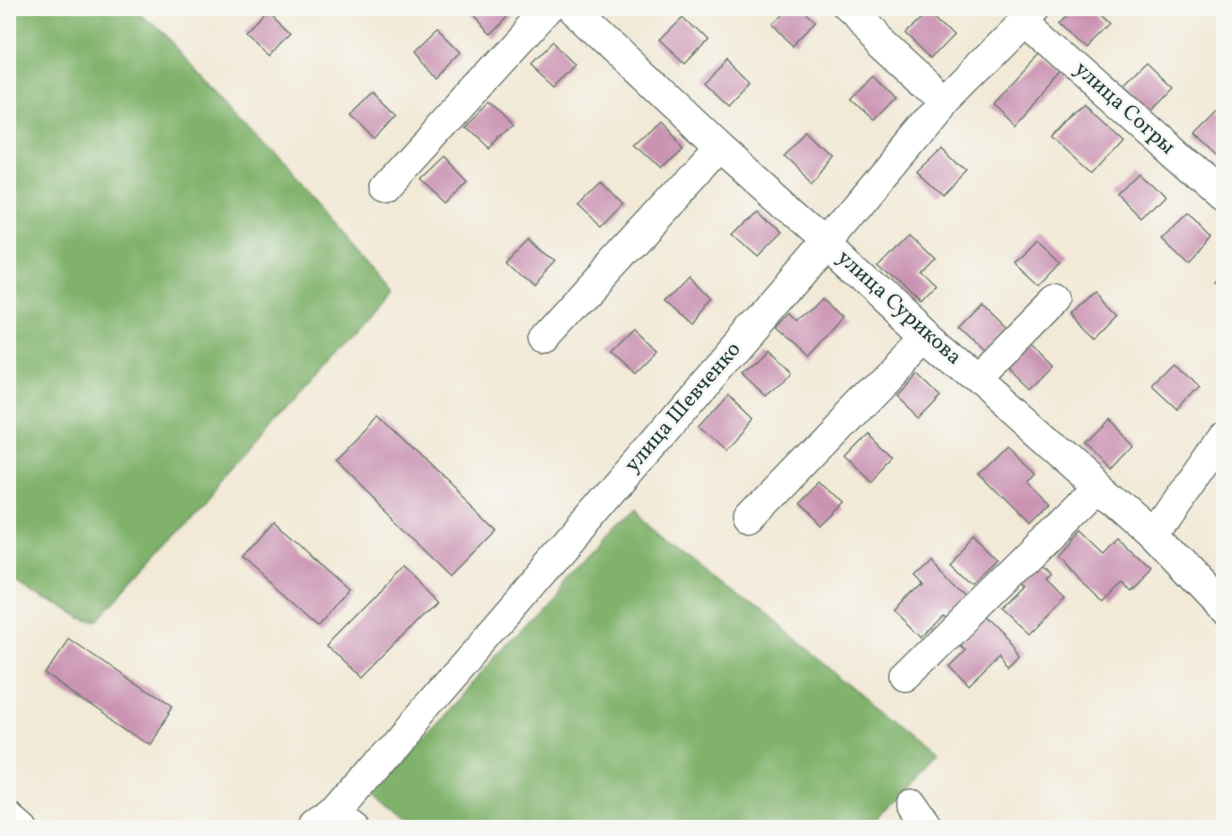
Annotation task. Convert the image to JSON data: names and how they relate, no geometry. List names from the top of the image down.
{
  "streets": {
    "street": ["улица Согры", "улица Сурикова", "улица Шевченко"]
  },
  "crossings": [
    ["улица Согры", "улица Шевченко"],
    ["улица Сурикова", "улица Шевченко"]
  ]
}
